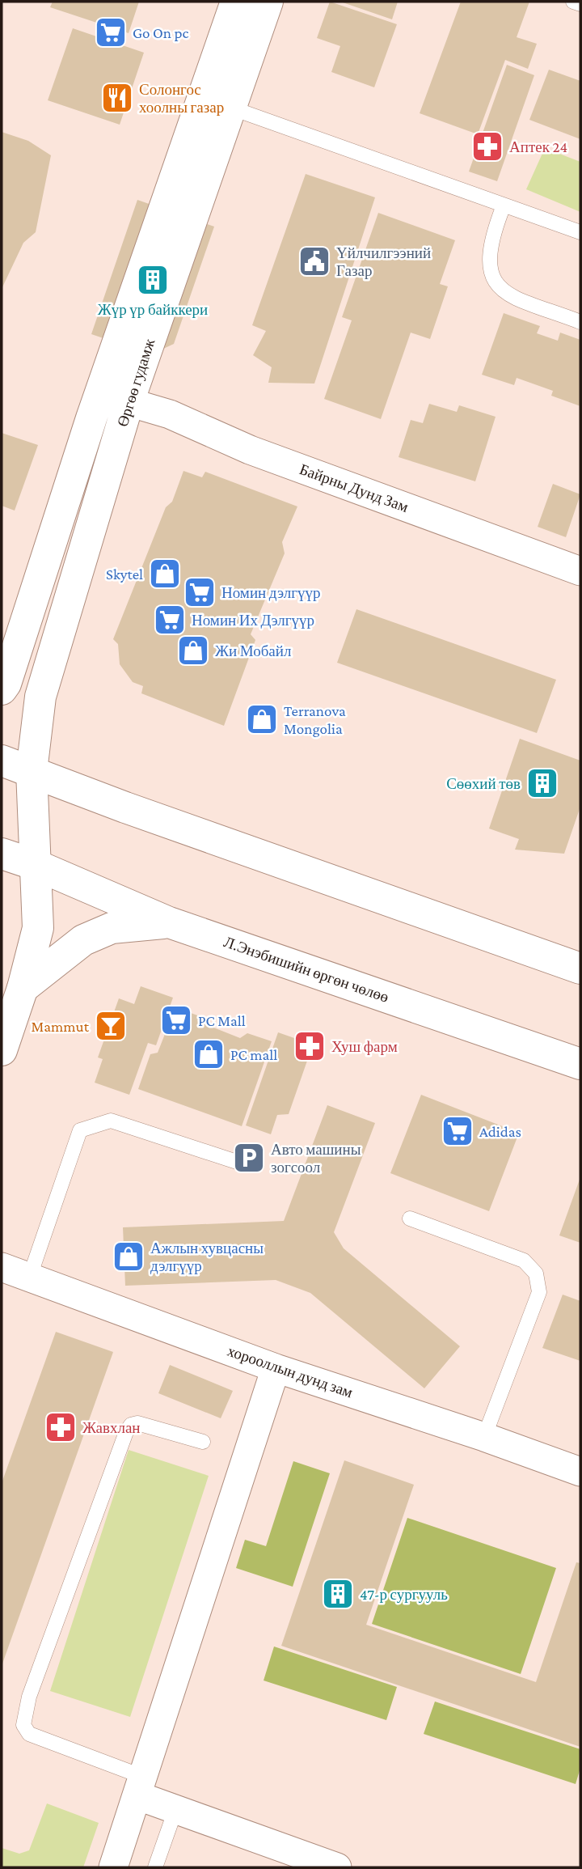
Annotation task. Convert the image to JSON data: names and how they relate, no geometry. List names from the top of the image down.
{
  "streets": {
    "main road": ["Өргөө гудамж", "Л.Энэбишийн өргөн чөлөө"],
    "street": ["Байрны Дунд Зам", "хорооллын дунд зам"]
  },
  "crossings": [
    ["Өргөө гудамж", "Байрны Дунд Зам"],
    ["Өргөө гудамж", "Л.Энэбишийн өргөн чөлөө"]
  ],
  "places": {
    "supermarket": [
      "Go On pc",
      "Номин дэлгүүр",
      "Номин Их Дэлгүүр",
      "PC Mall",
      "Adidas"
    ],
    "restaurant": ["Солонгос хоолны газар"],
    "pharmacy": ["Аптек 24", "Хуш фарм", "Жавхлан"],
    "public building": ["Үйлчилгээний Газар"],
    "building": ["Жүр үр байккери", "Сөөхий төв", "47-р сургууль"],
    "shop": [
      "Skytel",
      "Жи Мобайл",
      "Terranova Mongolia",
      "PC mall",
      "Ажлын хувцасны дэлгүүр"
    ],
    "bar": ["Mammut"],
    "parking": ["Авто машины зогсоол"]
  }
}
